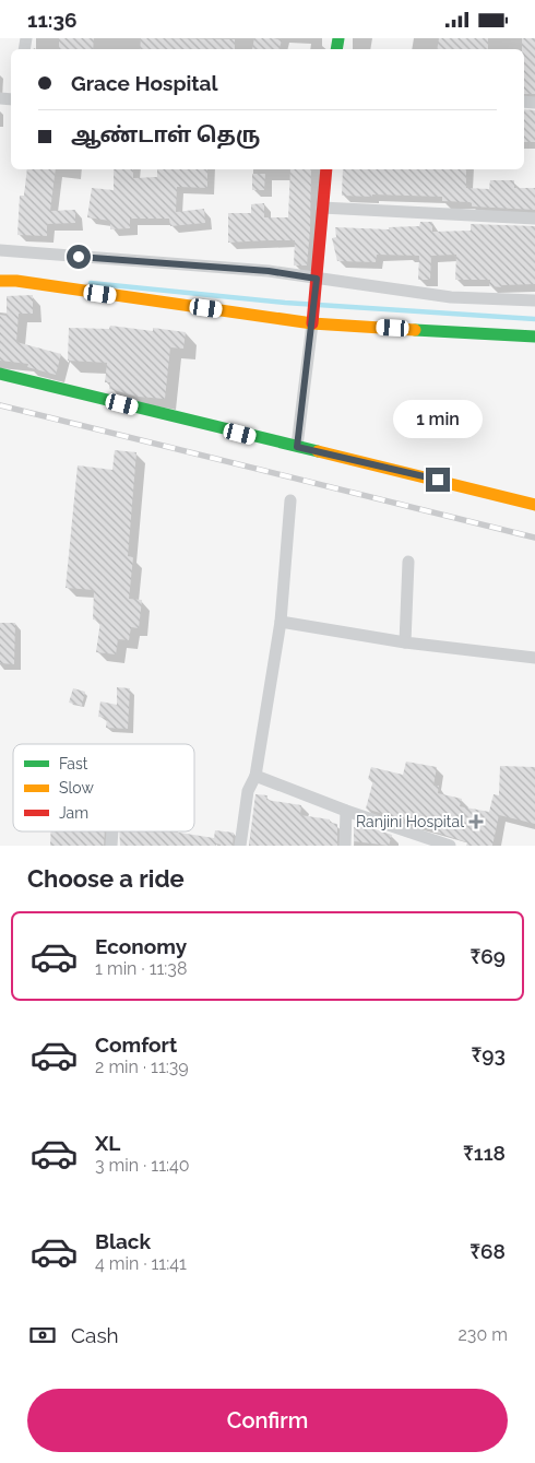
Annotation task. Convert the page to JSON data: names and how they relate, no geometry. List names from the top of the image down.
{
  "places": {
    "health": ["Ranjini Hospital"]
  },
  "legend": ["Fast", "Slow", "Jam"],
  "page": {
    "status": "11:36",
    "banner": ["Grace Hospital", "ஆண்டாள் தெரு"],
    "bubble": "1 min",
    "heading": "Choose a ride",
    "list": [
      {
        "name": "Economy",
        "note": "1 min · 11:38",
        "value": "₹69"
      },
      {
        "name": "Comfort",
        "note": "2 min · 11:39",
        "value": "₹93"
      },
      {
        "name": "XL",
        "note": "3 min · 11:40",
        "value": "₹118"
      },
      {
        "name": "Black",
        "note": "4 min · 11:41",
        "value": "₹68"
      }
    ],
    "pay": ["Cash", "230 m"],
    "buttons": "Confirm"
  }
}
